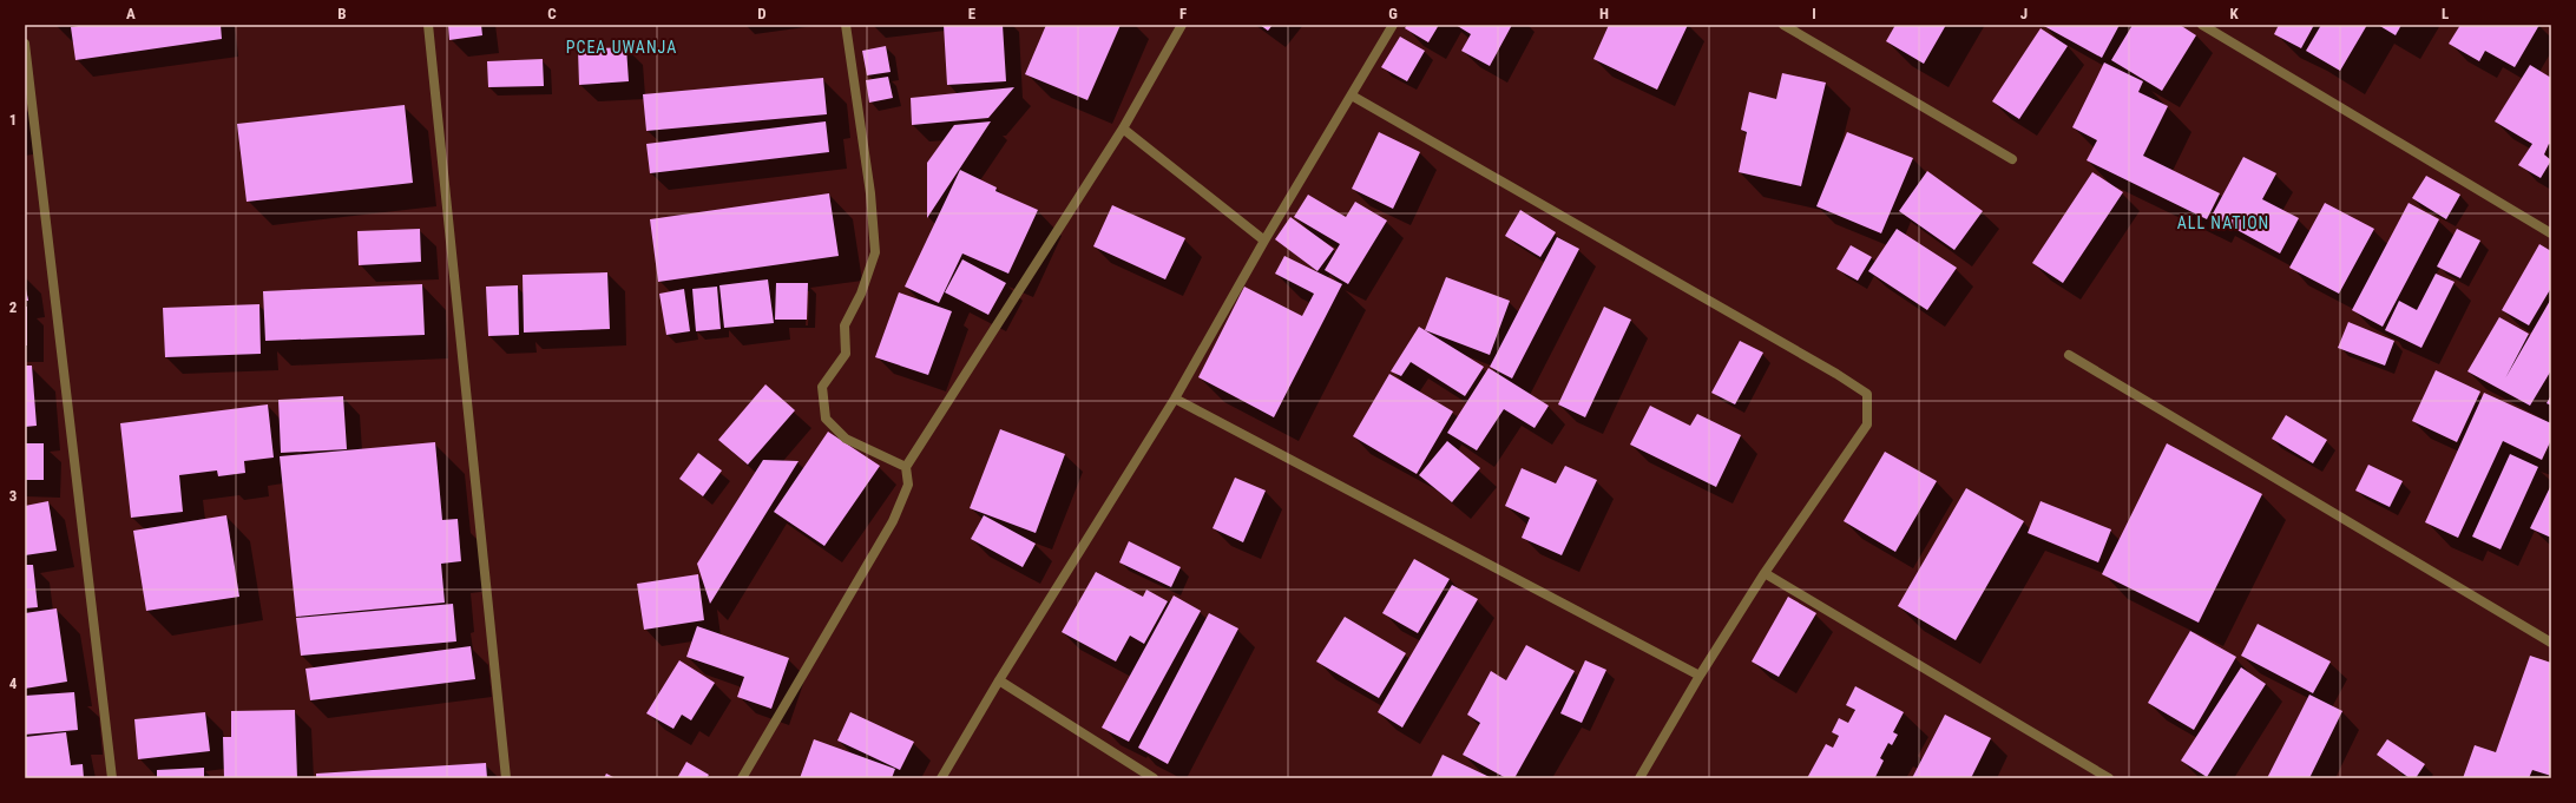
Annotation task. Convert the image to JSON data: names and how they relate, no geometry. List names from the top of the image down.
{
  "districts": ["PCEA UWANJA", "ALL NATION"],
  "grid": {
    "columns": [
      "A",
      "B",
      "C",
      "D",
      "E",
      "F",
      "G",
      "H",
      "I",
      "J",
      "K",
      "L"
    ],
    "rows": [
      "1",
      "2",
      "3",
      "4"
    ]
  }
}
